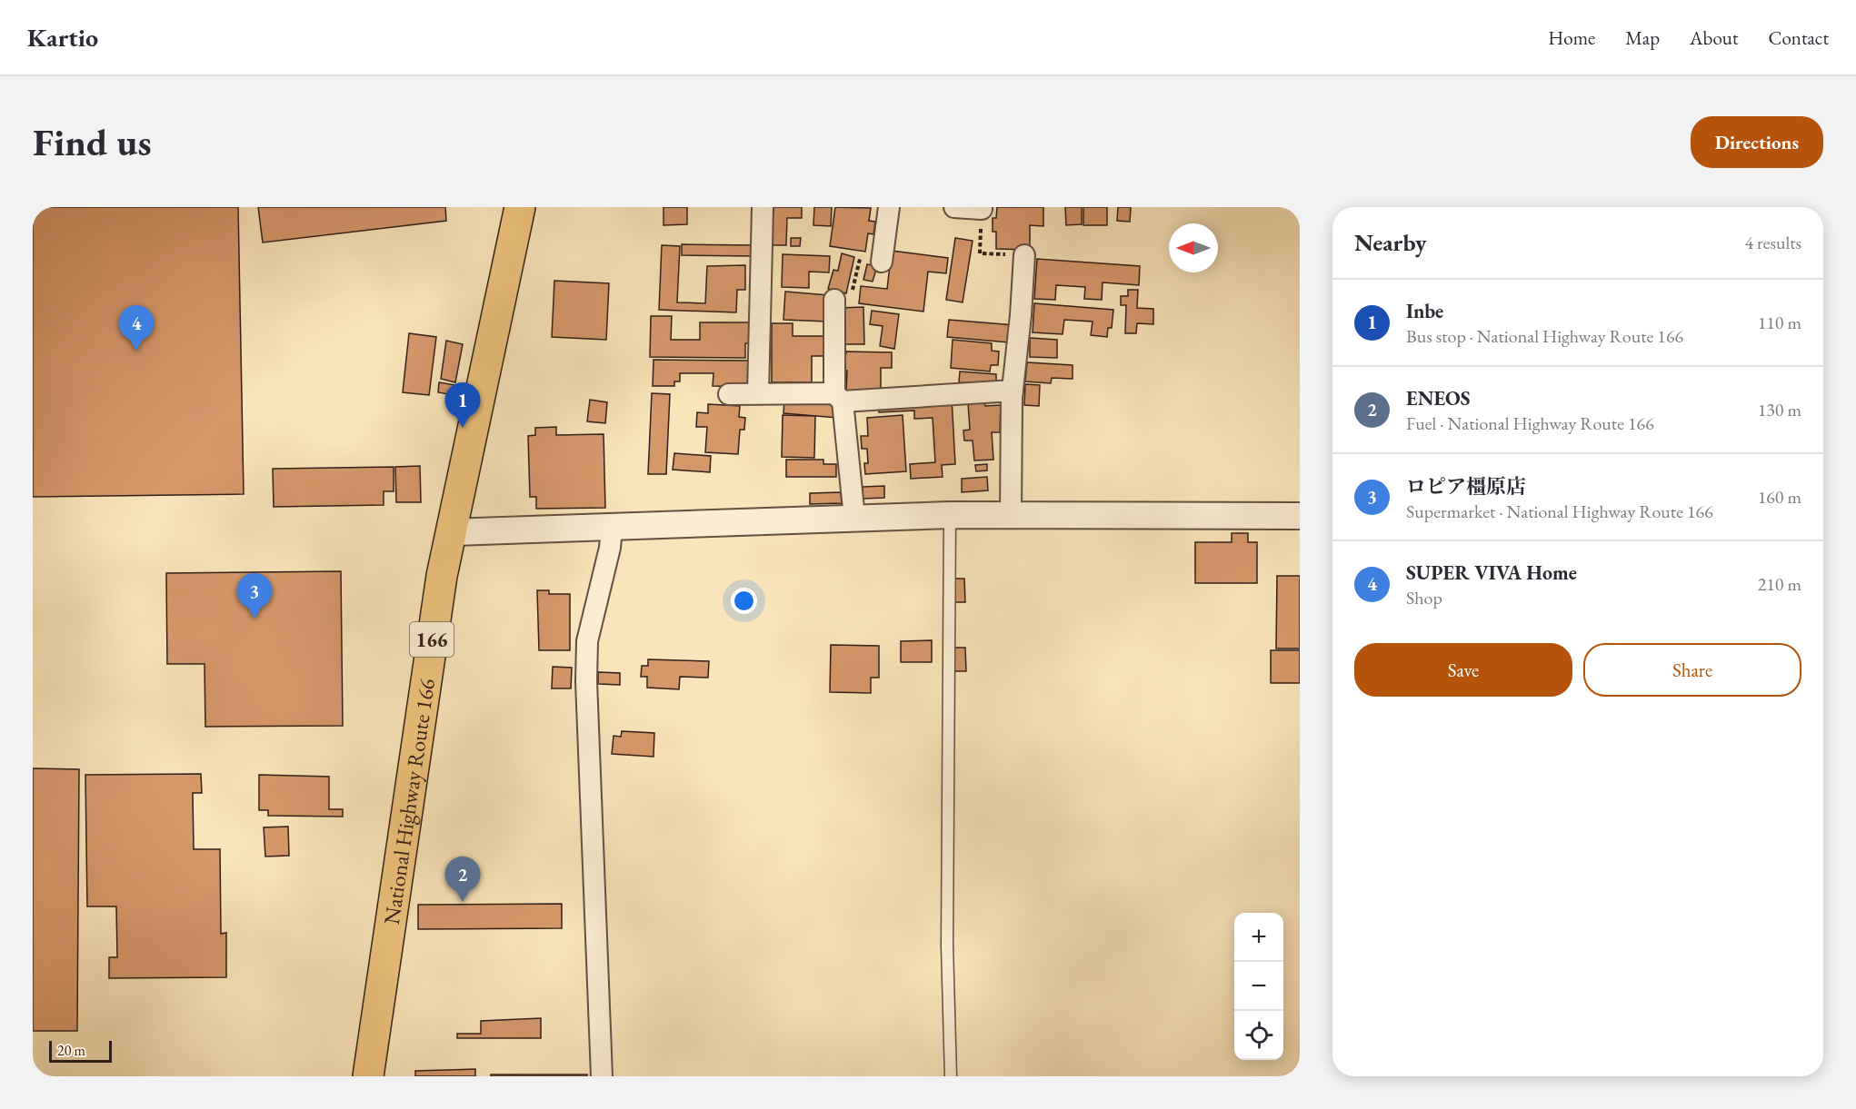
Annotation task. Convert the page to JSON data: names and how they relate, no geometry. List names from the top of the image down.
{
  "streets": {
    "highway": ["166", "National Highway Route 166"]
  },
  "scale_bar": "20 m",
  "north": "left",
  "page": {
    "header": "Kartio",
    "nav": [
      "Home",
      "Map",
      "About",
      "Contact"
    ],
    "buttons": [
      "Directions",
      ["Save", "Share"]
    ],
    "title": "Find us",
    "heading": ["Nearby", "4 results"],
    "list": [
      {
        "mark": "1",
        "name": "Inbe",
        "note": "Bus stop · National Highway Route 166",
        "value": "110 m"
      },
      {
        "mark": "2",
        "name": "ENEOS",
        "note": "Fuel · National Highway Route 166",
        "value": "130 m"
      },
      {
        "mark": "3",
        "name": "ロピア橿原店",
        "note": "Supermarket · National Highway Route 166",
        "value": "160 m"
      },
      {
        "mark": "4",
        "name": "SUPER VIVA Home",
        "note": "Shop",
        "value": "210 m"
      }
    ],
    "pins": [
      "4",
      "1",
      "3",
      "2"
    ],
    "map_buttons": ["+", "−"],
    "scale": "20 m"
  }
}
